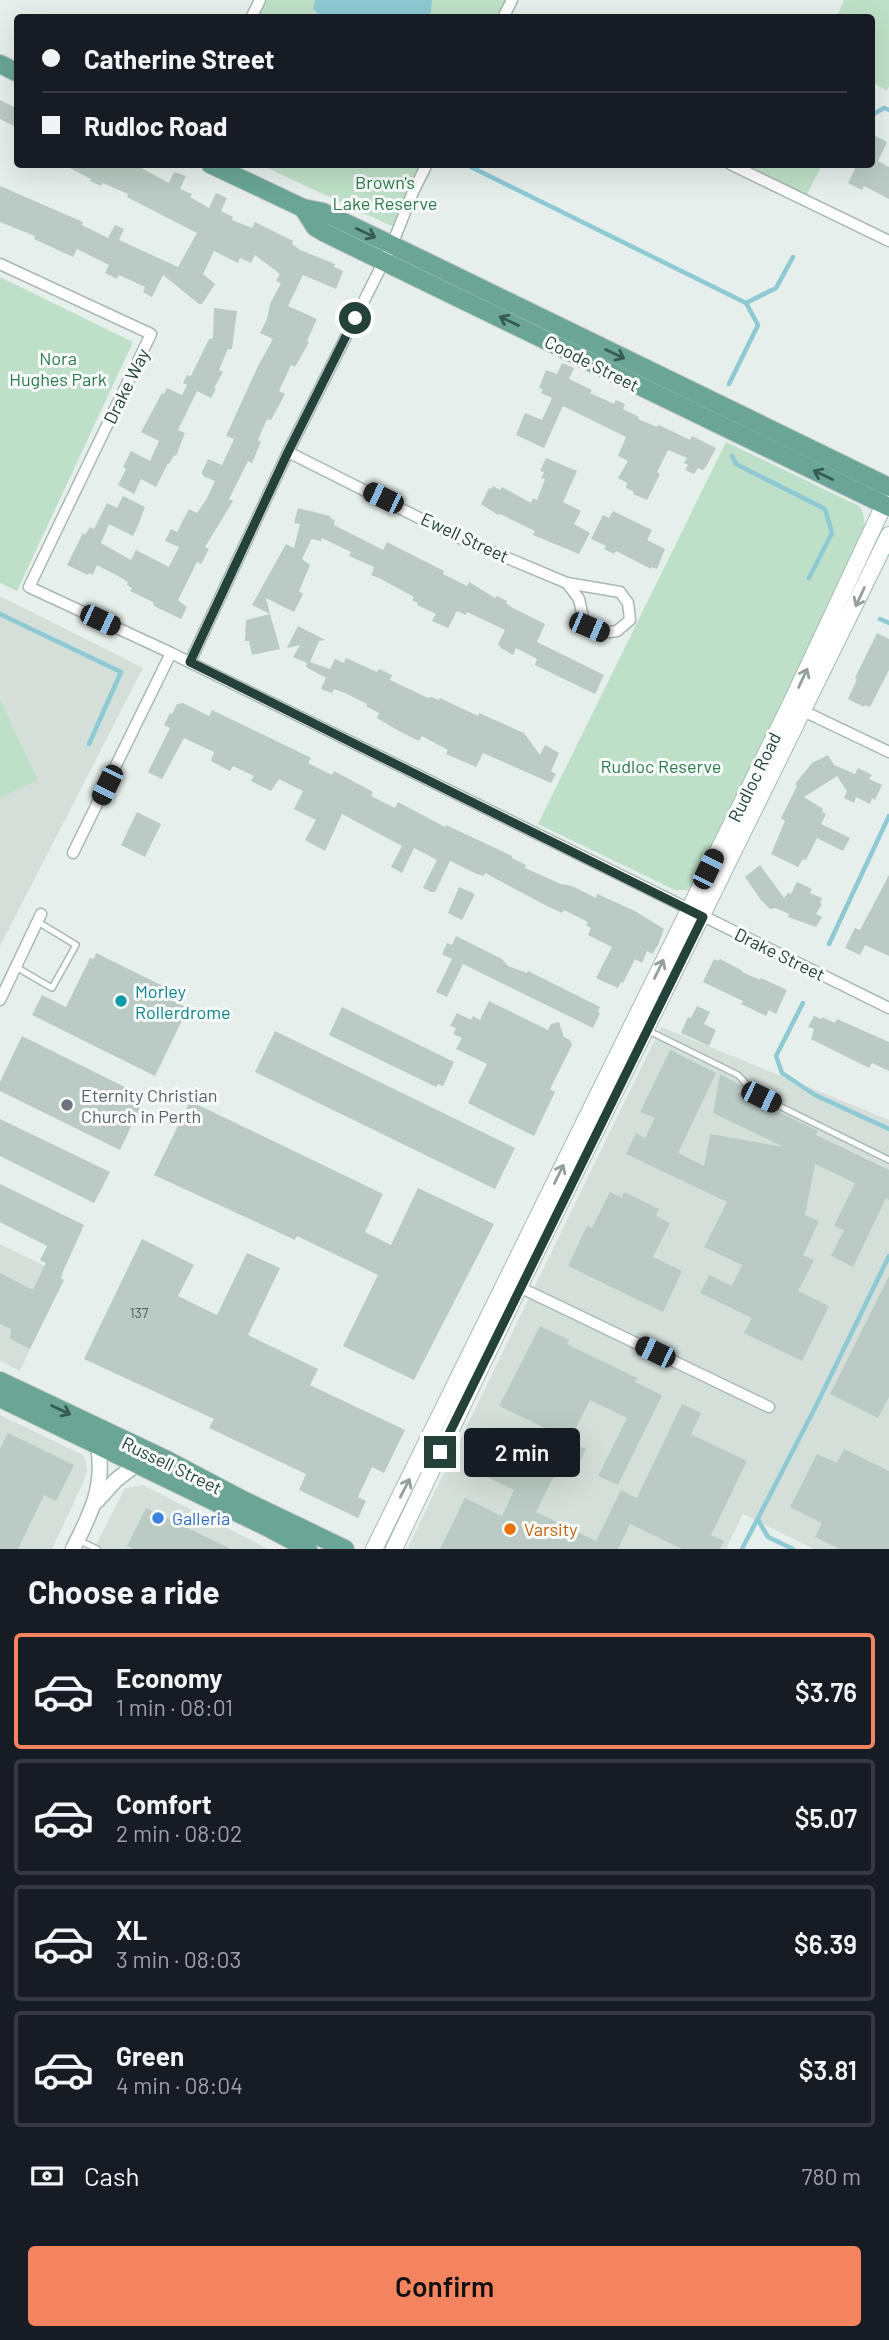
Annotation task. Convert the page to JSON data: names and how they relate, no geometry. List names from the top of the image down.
{
  "streets": {
    "main road": ["Coode Street", "Rudloc Road", "Russell Street"],
    "street": ["Drake Way", "Ewell Street", "Drake Street"]
  },
  "crossings": [
    ["Coode Street", "Rudloc Road"],
    ["Drake Way", "Drake Street"],
    ["Rudloc Road", "Drake Street"]
  ],
  "parks": ["Brown's Lake Reserve", "Nora Hughes Park", "Rudloc Reserve"],
  "places": [
    "Morley Rollerdrome",
    "Eternity Christian Church in Perth",
    "Galleria",
    "Varsity"
  ],
  "house_numbers": ["137"],
  "page": {
    "banner": ["Catherine Street", "Rudloc Road"],
    "bubble": "2 min",
    "heading": "Choose a ride",
    "list": [
      {
        "name": "Economy",
        "note": "1 min · 08:01",
        "value": "$3.76"
      },
      {
        "name": "Comfort",
        "note": "2 min · 08:02",
        "value": "$5.07"
      },
      {
        "name": "XL",
        "note": "3 min · 08:03",
        "value": "$6.39"
      },
      {
        "name": "Green",
        "note": "4 min · 08:04",
        "value": "$3.81"
      }
    ],
    "pay": ["Cash", "780 m"],
    "buttons": "Confirm"
  }
}
